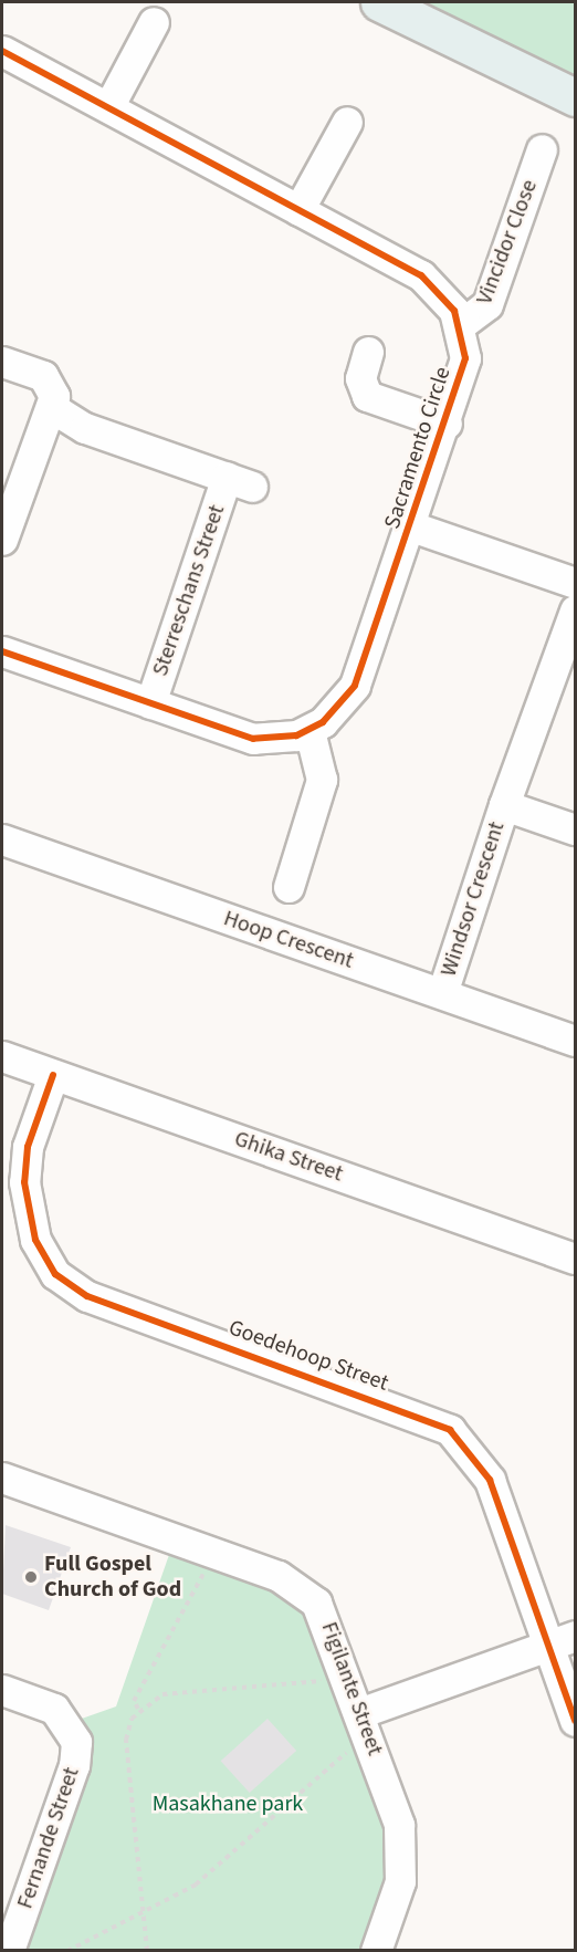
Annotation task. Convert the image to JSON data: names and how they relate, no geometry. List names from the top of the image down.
{
  "streets": {
    "street": [
      "Vincidor Close",
      "Sacramento Circle",
      "Sterreschans Street",
      "Windsor Crescent",
      "Hoop Crescent",
      "Ghika Street",
      "Goedehoop Street",
      "Figilante Street",
      "Fernande Street"
    ]
  },
  "crossings": [
    ["Vincidor Close", "Sacramento Circle"],
    ["Sacramento Circle", "Sterreschans Street"],
    ["Windsor Crescent", "Hoop Crescent"],
    ["Ghika Street", "Goedehoop Street"]
  ],
  "parks": ["Masakhane park"],
  "places": ["Full Gospel Church of God"]
}
